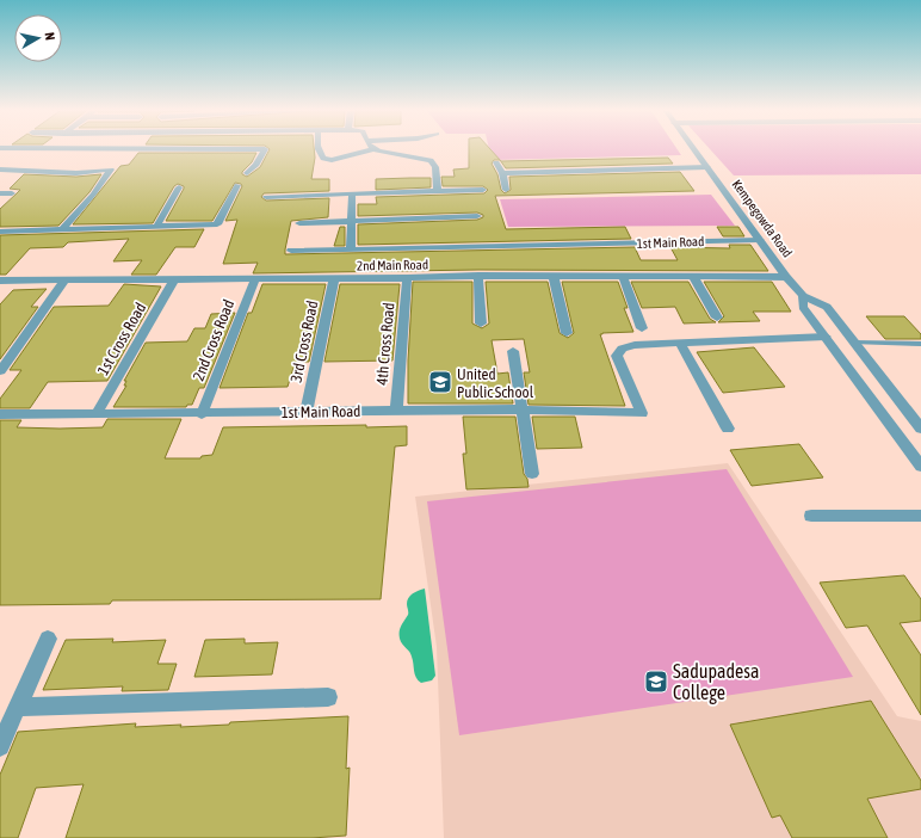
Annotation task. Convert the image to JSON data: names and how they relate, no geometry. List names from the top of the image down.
{
  "streets": {
    "street": [
      "Kempegowda Road",
      "1st Main Road",
      "2nd Main Road",
      "1st Cross Road",
      "2nd Cross Road",
      "3rd Cross Road",
      "4th Cross Road"
    ]
  },
  "crossings": [
    ["Kempegowda Road", "1st Main Road"],
    ["Kempegowda Road", "2nd Main Road"],
    ["1st Main Road", "1st Cross Road"],
    ["1st Main Road", "2nd Cross Road"],
    ["1st Main Road", "3rd Cross Road"],
    ["1st Main Road", "4th Cross Road"],
    ["2nd Main Road", "1st Cross Road"],
    ["2nd Main Road", "2nd Cross Road"],
    ["2nd Main Road", "3rd Cross Road"],
    ["2nd Main Road", "4th Cross Road"]
  ],
  "places": {
    "school or university": ["United Public School", "Sadupadesa College"]
  },
  "north": "right"
}
